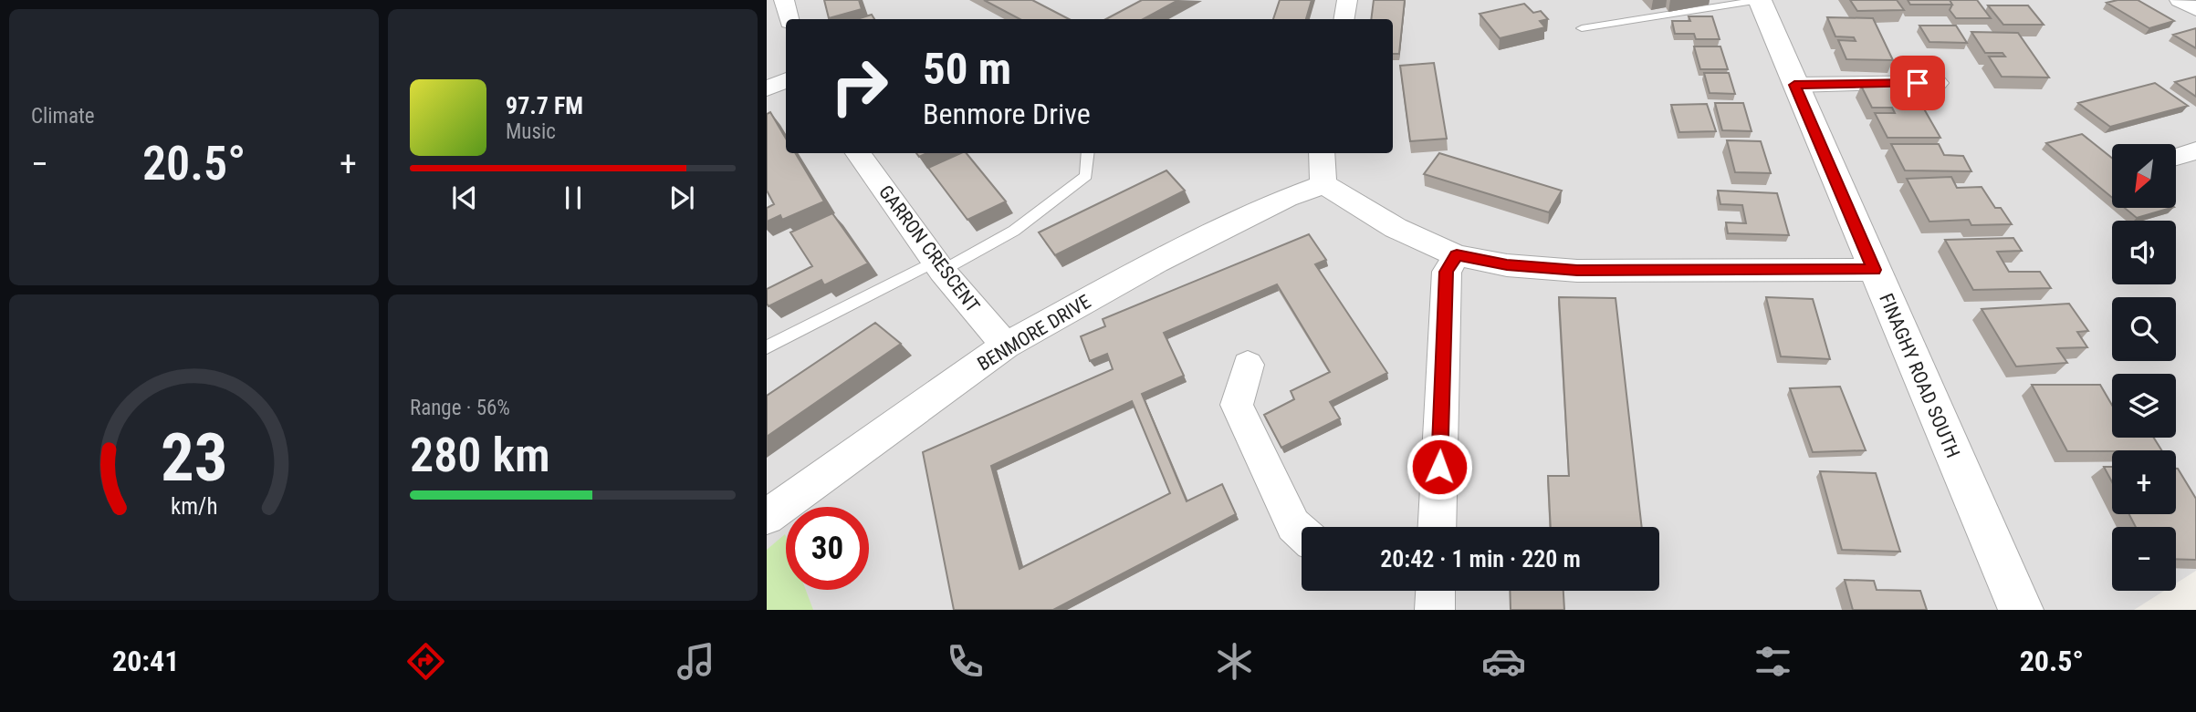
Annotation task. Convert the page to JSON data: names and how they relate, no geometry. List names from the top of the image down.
{
  "streets": {
    "street": ["GARRON CRESCENT", "BENMORE DRIVE", "FINAGHY ROAD SOUTH"]
  },
  "crossings": [
    ["GARRON CRESCENT", "BENMORE DRIVE"]
  ],
  "north": "bottom left",
  "page": {
    "tile": [
      "Climate",
      ["Range · 56%", "280 km"]
    ],
    "turn": ["50 m", "Benmore Drive"],
    "song": ["97.7 FM", "Music"],
    "heat": ["−", "20.5°", "+"],
    "map_buttons": ["+", "−"],
    "limit": "30",
    "trip": "20:42 · 1 min · 220 m",
    "tabs": ["20:41", "20.5°"],
    "gauge": ["23", "km/h"]
  }
}
